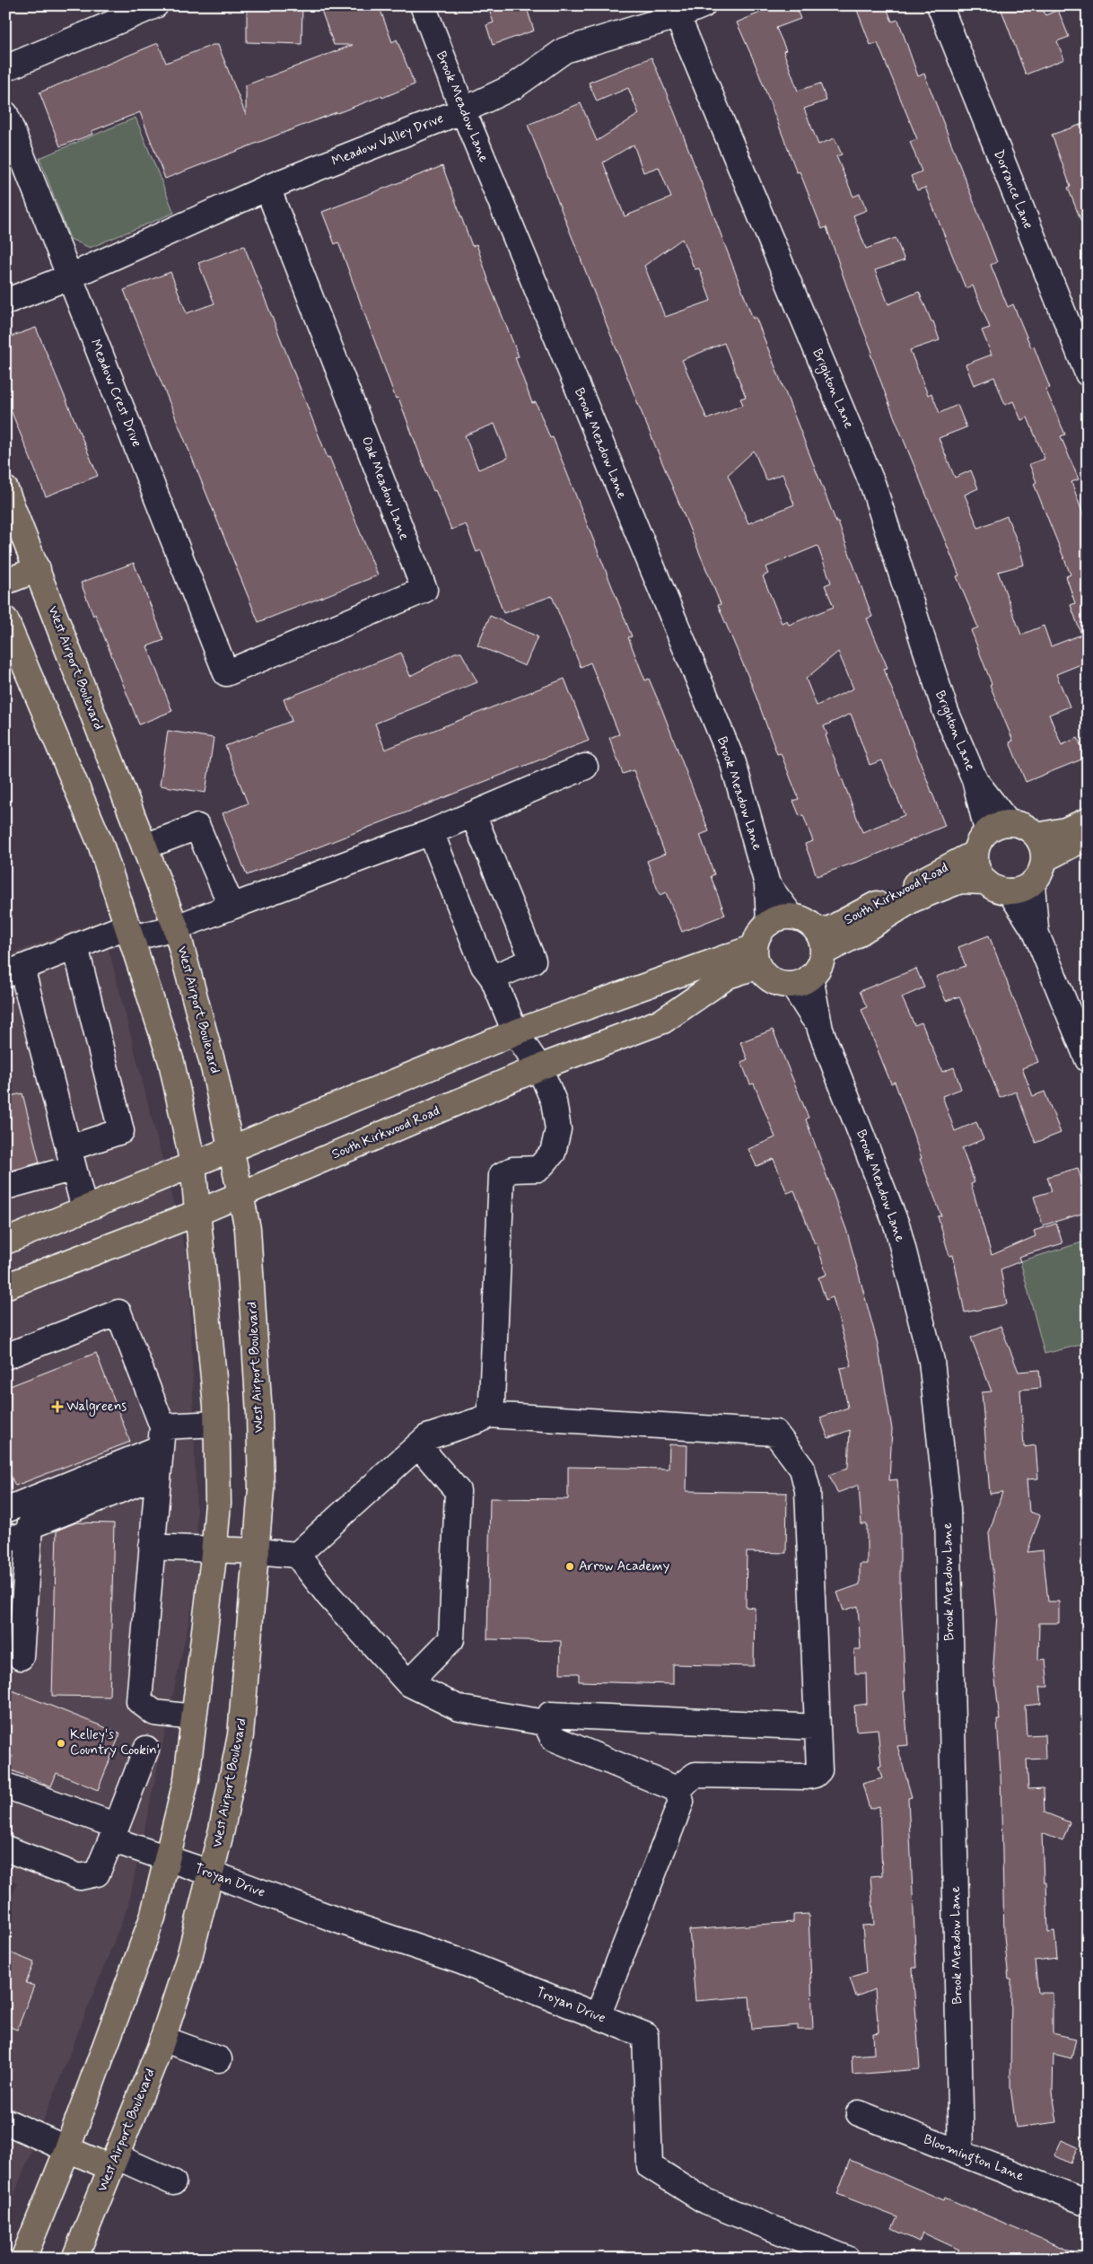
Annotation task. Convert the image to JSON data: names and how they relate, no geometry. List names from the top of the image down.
{
  "streets": {
    "main road": ["West Airport Boulevard", "South Kirkwood Road"],
    "street": [
      "Brook Meadow Lane",
      "Meadow Valley Drive",
      "Dorrance Lane",
      "Brighton Lane",
      "Meadow Crest Drive",
      "Oak Meadow Lane",
      "Troyan Drive",
      "Bloomington Lane"
    ]
  },
  "crossings": [
    ["Brook Meadow Lane", "Meadow Valley Drive"],
    ["Brook Meadow Lane", "South Kirkwood Road"],
    ["Brook Meadow Lane", "Bloomington Lane"],
    ["Meadow Valley Drive", "Brighton Lane"],
    ["Meadow Valley Drive", "Meadow Crest Drive"],
    ["Meadow Valley Drive", "Oak Meadow Lane"],
    ["Brighton Lane", "South Kirkwood Road"],
    ["Meadow Crest Drive", "Oak Meadow Lane"],
    ["West Airport Boulevard", "South Kirkwood Road"],
    ["West Airport Boulevard", "Troyan Drive"]
  ],
  "places": {
    "health": ["Walgreens"],
    "other": ["Arrow Academy", "Kelley's Country Cookin'"]
  }
}
